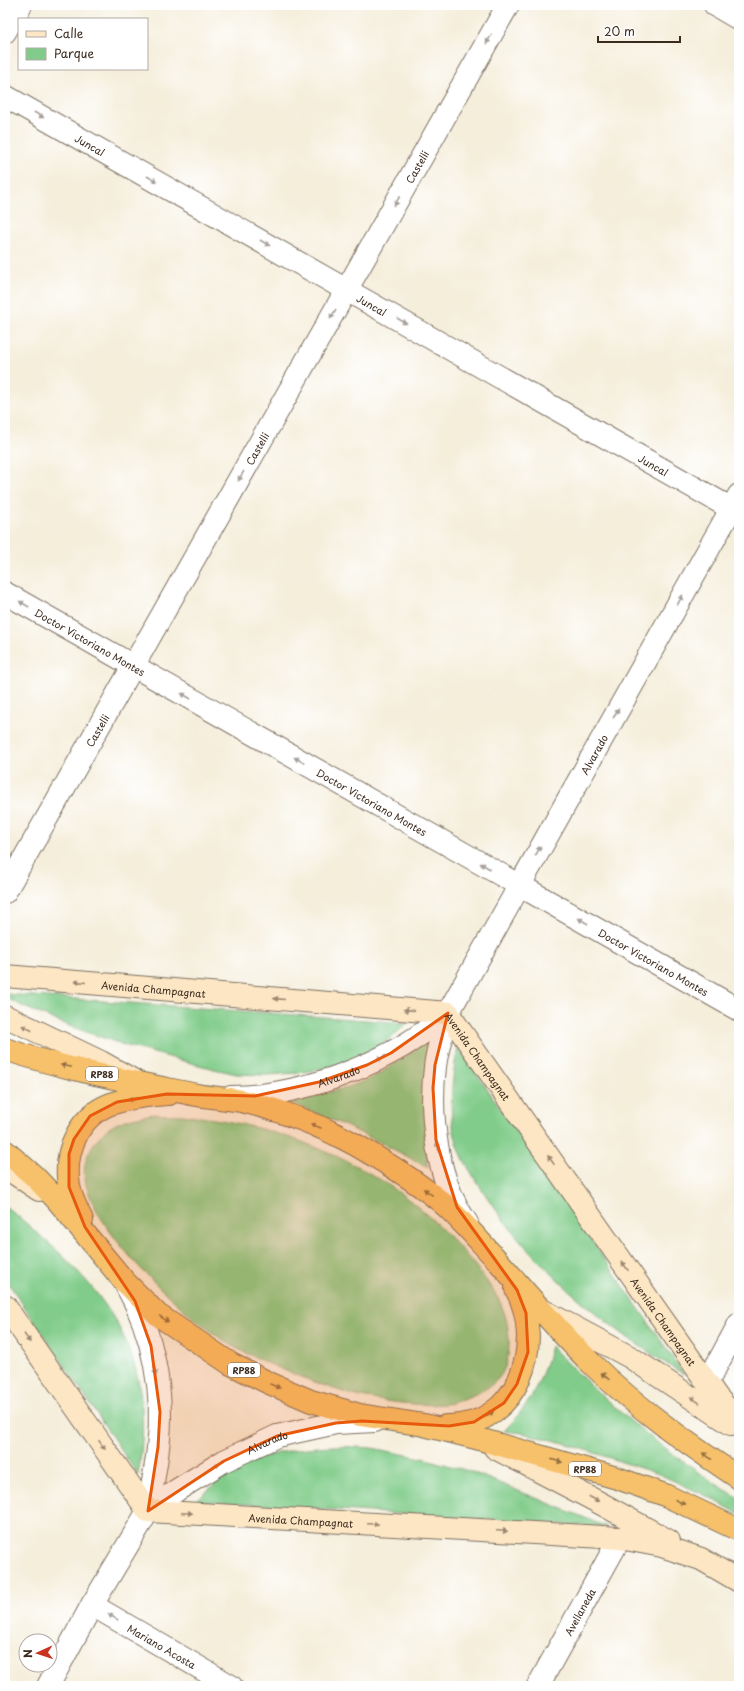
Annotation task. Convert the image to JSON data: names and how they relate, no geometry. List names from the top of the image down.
{
  "streets": {
    "highway": ["Avenida Champagnat", "RP88"],
    "street": [
      "Juncal",
      "Castelli",
      "Doctor Victoriano Montes",
      "Alvarado",
      "Avellaneda",
      "Mariano Acosta"
    ]
  },
  "crossings": [
    ["Juncal", "Castelli"],
    ["Juncal", "Alvarado"],
    ["Castelli", "Doctor Victoriano Montes"],
    ["Doctor Victoriano Montes", "Alvarado"],
    ["Alvarado", "Avenida Champagnat"],
    ["Alvarado", "RP88"],
    ["Alvarado", "Mariano Acosta"],
    ["Avenida Champagnat", "RP88"],
    ["Avenida Champagnat", "Avellaneda"]
  ],
  "one_way": [
    "Juncal",
    "Castelli",
    "Doctor Victoriano Montes",
    "Mariano Acosta"
  ],
  "legend": ["Calle", "Parque"],
  "scale_bar": "20 m",
  "north": "left"
}
